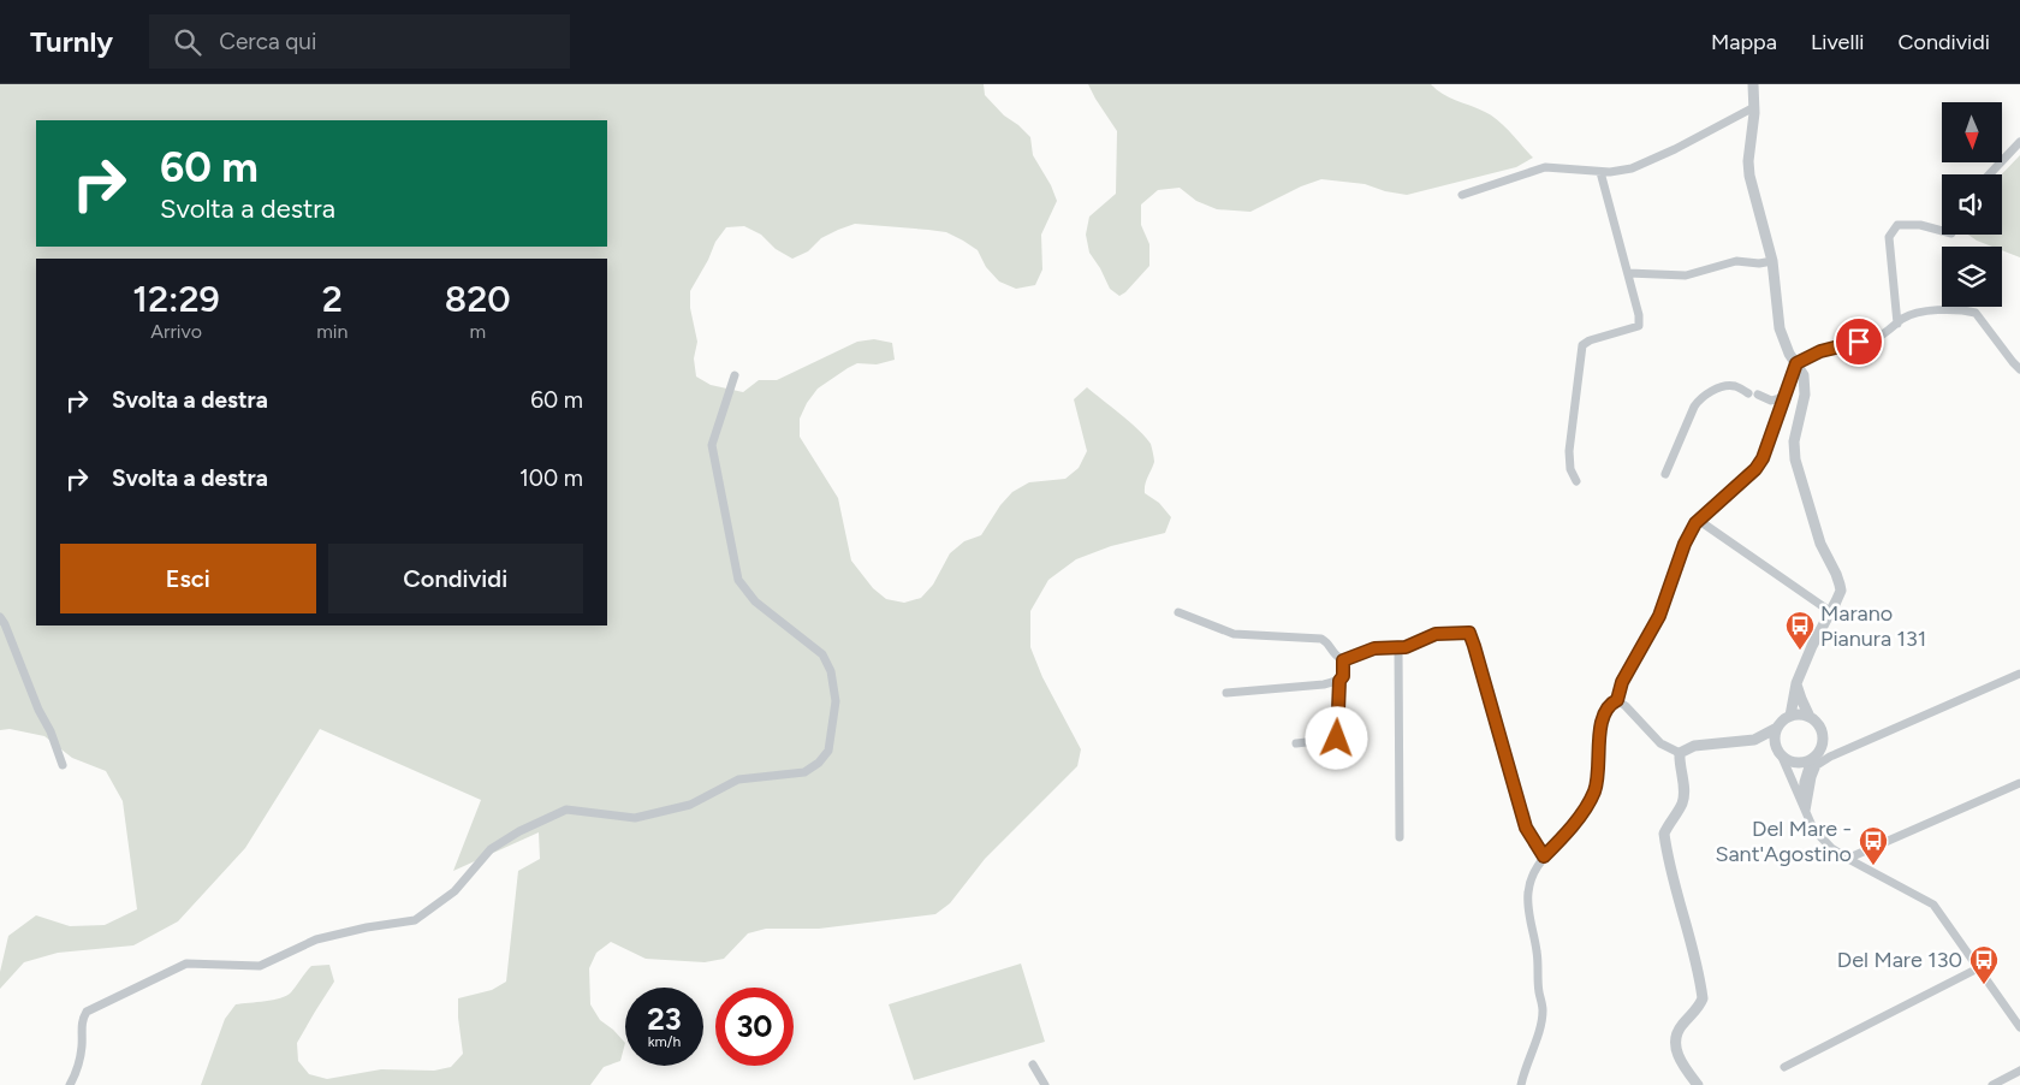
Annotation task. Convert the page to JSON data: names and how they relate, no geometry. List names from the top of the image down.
{
  "places": {
    "bus stop": ["Marano Pianura 131", "Del Mare - Sant'Agostino", "Del Mare 130"]
  },
  "north": "bottom",
  "page": {
    "header": "Turnly",
    "search": "Cerca qui",
    "nav": ["Mappa", "Livelli", "Condividi"],
    "turn": ["60 m", "Svolta a destra"],
    "eta": [
      "12:29",
      "Arrivo",
      "2",
      "min",
      "820",
      "m"
    ],
    "list": [
      {
        "name": "Svolta a destra",
        "value": "60 m"
      },
      {
        "name": "Svolta a destra",
        "value": "100 m"
      }
    ],
    "buttons": ["Esci", "Condividi"],
    "speed": "23 km/h",
    "limit": "30"
  }
}
